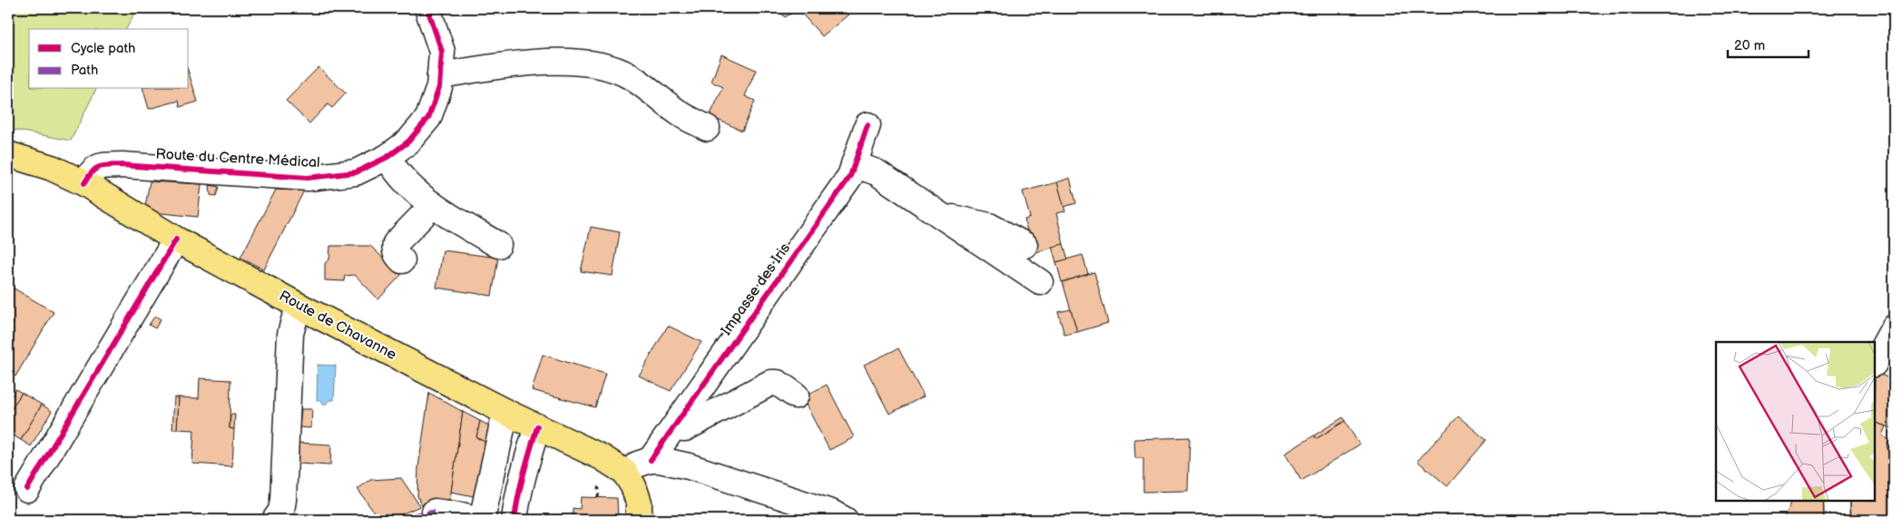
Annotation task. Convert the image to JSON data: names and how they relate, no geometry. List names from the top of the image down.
{
  "streets": {
    "main road": ["Route de Chavanne"],
    "street": ["Route du Centre Médical", "Impasse des Iris"]
  },
  "crossings": [
    ["Route du Centre Médical", "Route de Chavanne"]
  ],
  "legend": ["Cycle path", "Path"],
  "scale_bar": "20 m"
}
